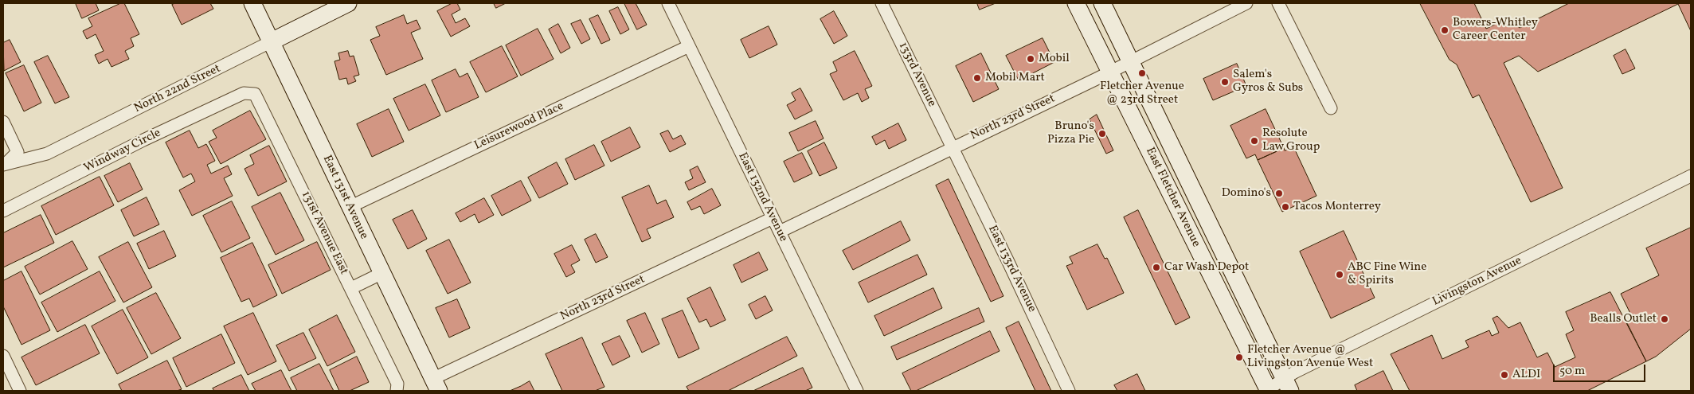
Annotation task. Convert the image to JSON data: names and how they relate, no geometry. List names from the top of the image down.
{
  "streets": {
    "main road": ["North 22nd Street", "East 131st Avenue", "East Fletcher Avenue"],
    "street": [
      "133rd Avenue",
      "North 23rd Street",
      "Leisurewood Place",
      "Windway Circle",
      "East 132nd Avenue",
      "131st Avenue East",
      "East 133rd Avenue",
      "Livingston Avenue"
    ]
  },
  "crossings": [
    ["133rd Avenue", "North 23rd Street"],
    ["133rd Avenue", "East 133rd Avenue"],
    ["North 22nd Street", "East 131st Avenue"],
    ["North 23rd Street", "East 131st Avenue"],
    ["North 23rd Street", "East 132nd Avenue"],
    ["North 23rd Street", "East Fletcher Avenue"],
    ["North 23rd Street", "East 133rd Avenue"],
    ["Leisurewood Place", "East 131st Avenue"],
    ["Leisurewood Place", "East 132nd Avenue"],
    ["Windway Circle", "131st Avenue East"],
    ["East Fletcher Avenue", "Livingston Avenue"]
  ],
  "places": [
    "Bowers-Whitley Career Center",
    "Mobil",
    "Fletcher Avenue @ 23rd Street",
    "Mobil Mart",
    "Salem's Gyros & Subs",
    "Bruno's Pizza Pie",
    "Resolute Law Group",
    "Domino's",
    "Tacos Monterrey",
    "Car Wash Depot",
    "ABC Fine Wine & Spirits",
    "Bealls Outlet",
    "Fletcher Avenue @ Livingston Avenue West",
    "ALDI"
  ],
  "scale_bar": "50 m"
}
